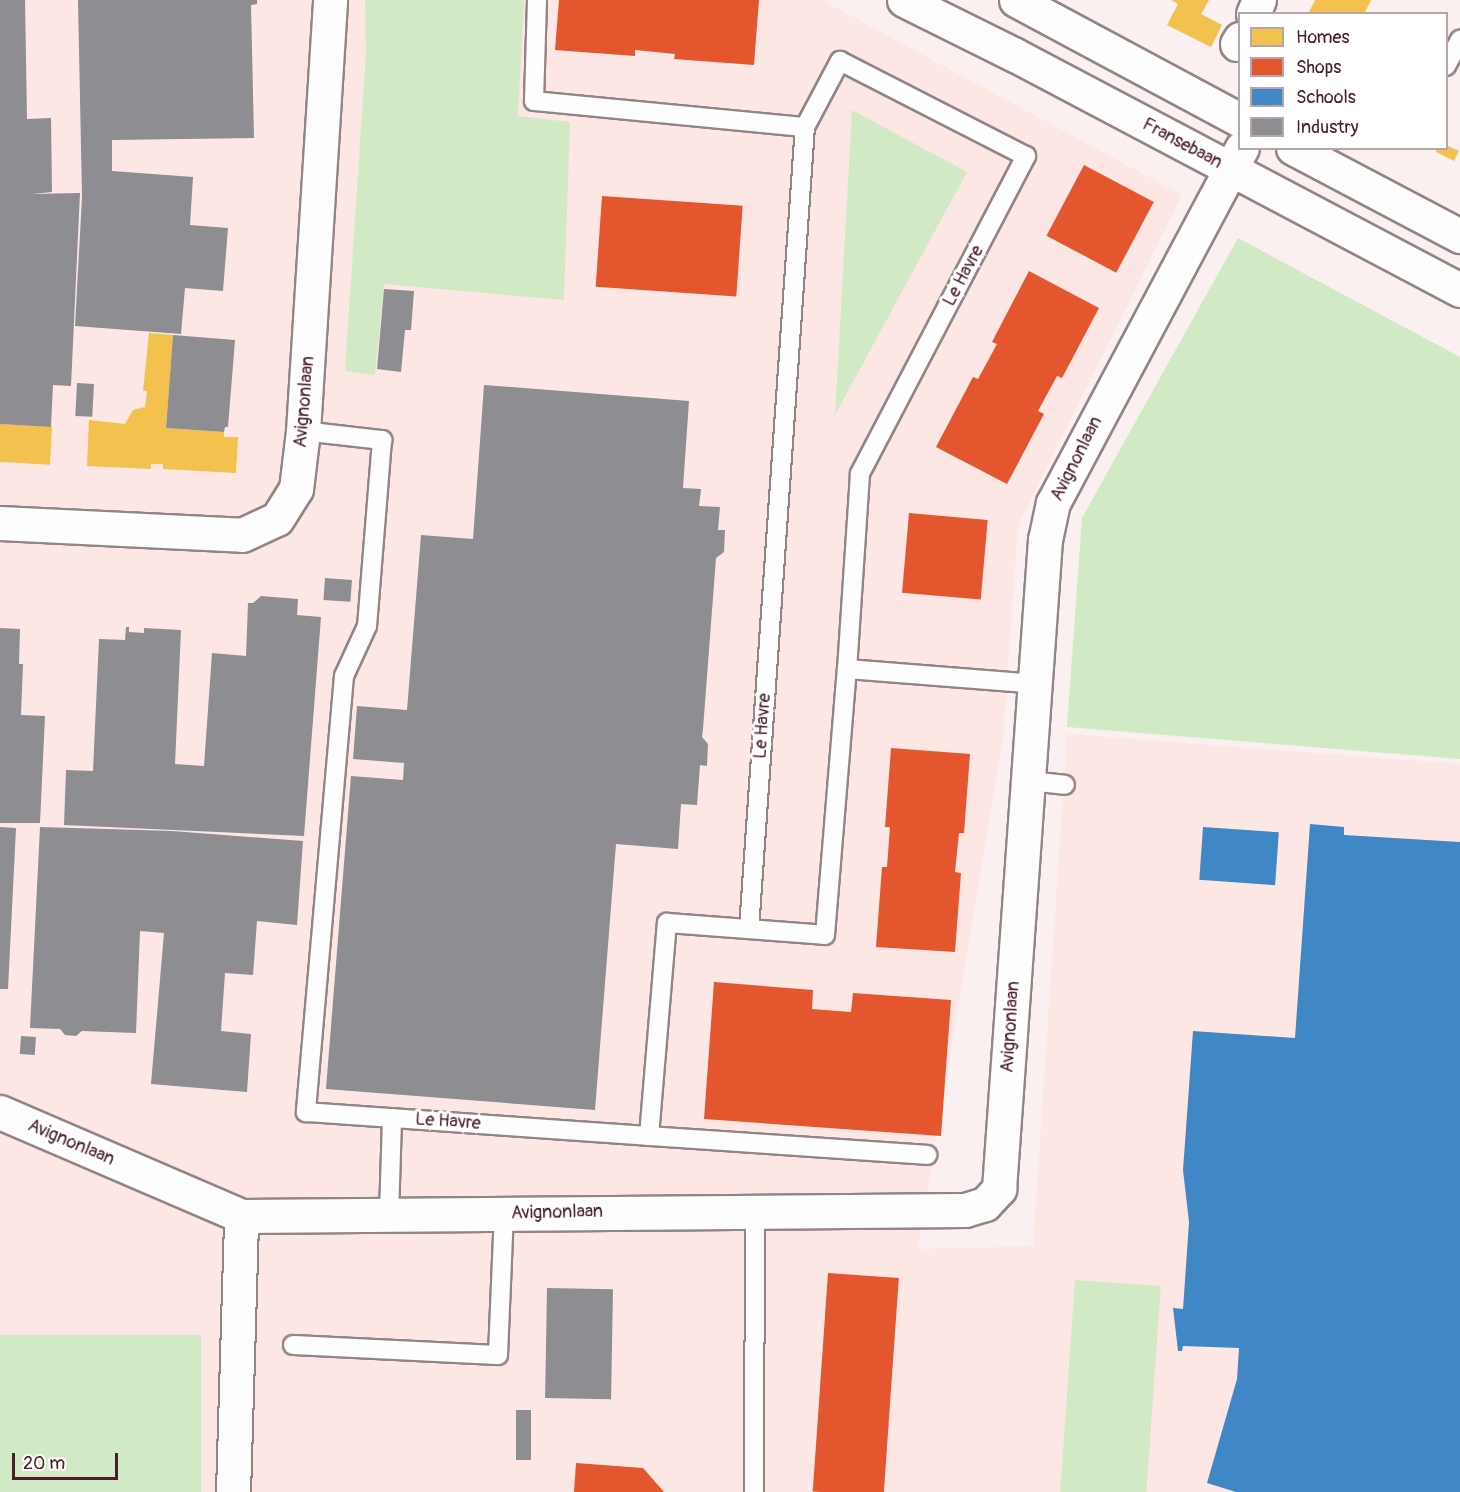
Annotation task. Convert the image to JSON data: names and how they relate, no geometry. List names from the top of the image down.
{
  "streets": {
    "street": ["Fransebaan", "Avignonlaan"],
    "lane": ["Le Havre"]
  },
  "crossings": [
    ["Fransebaan", "Avignonlaan"],
    ["Le Havre", "Avignonlaan"]
  ],
  "legend": [
    "Homes",
    "Shops",
    "Schools",
    "Industry"
  ],
  "scale_bar": "20 m"
}
